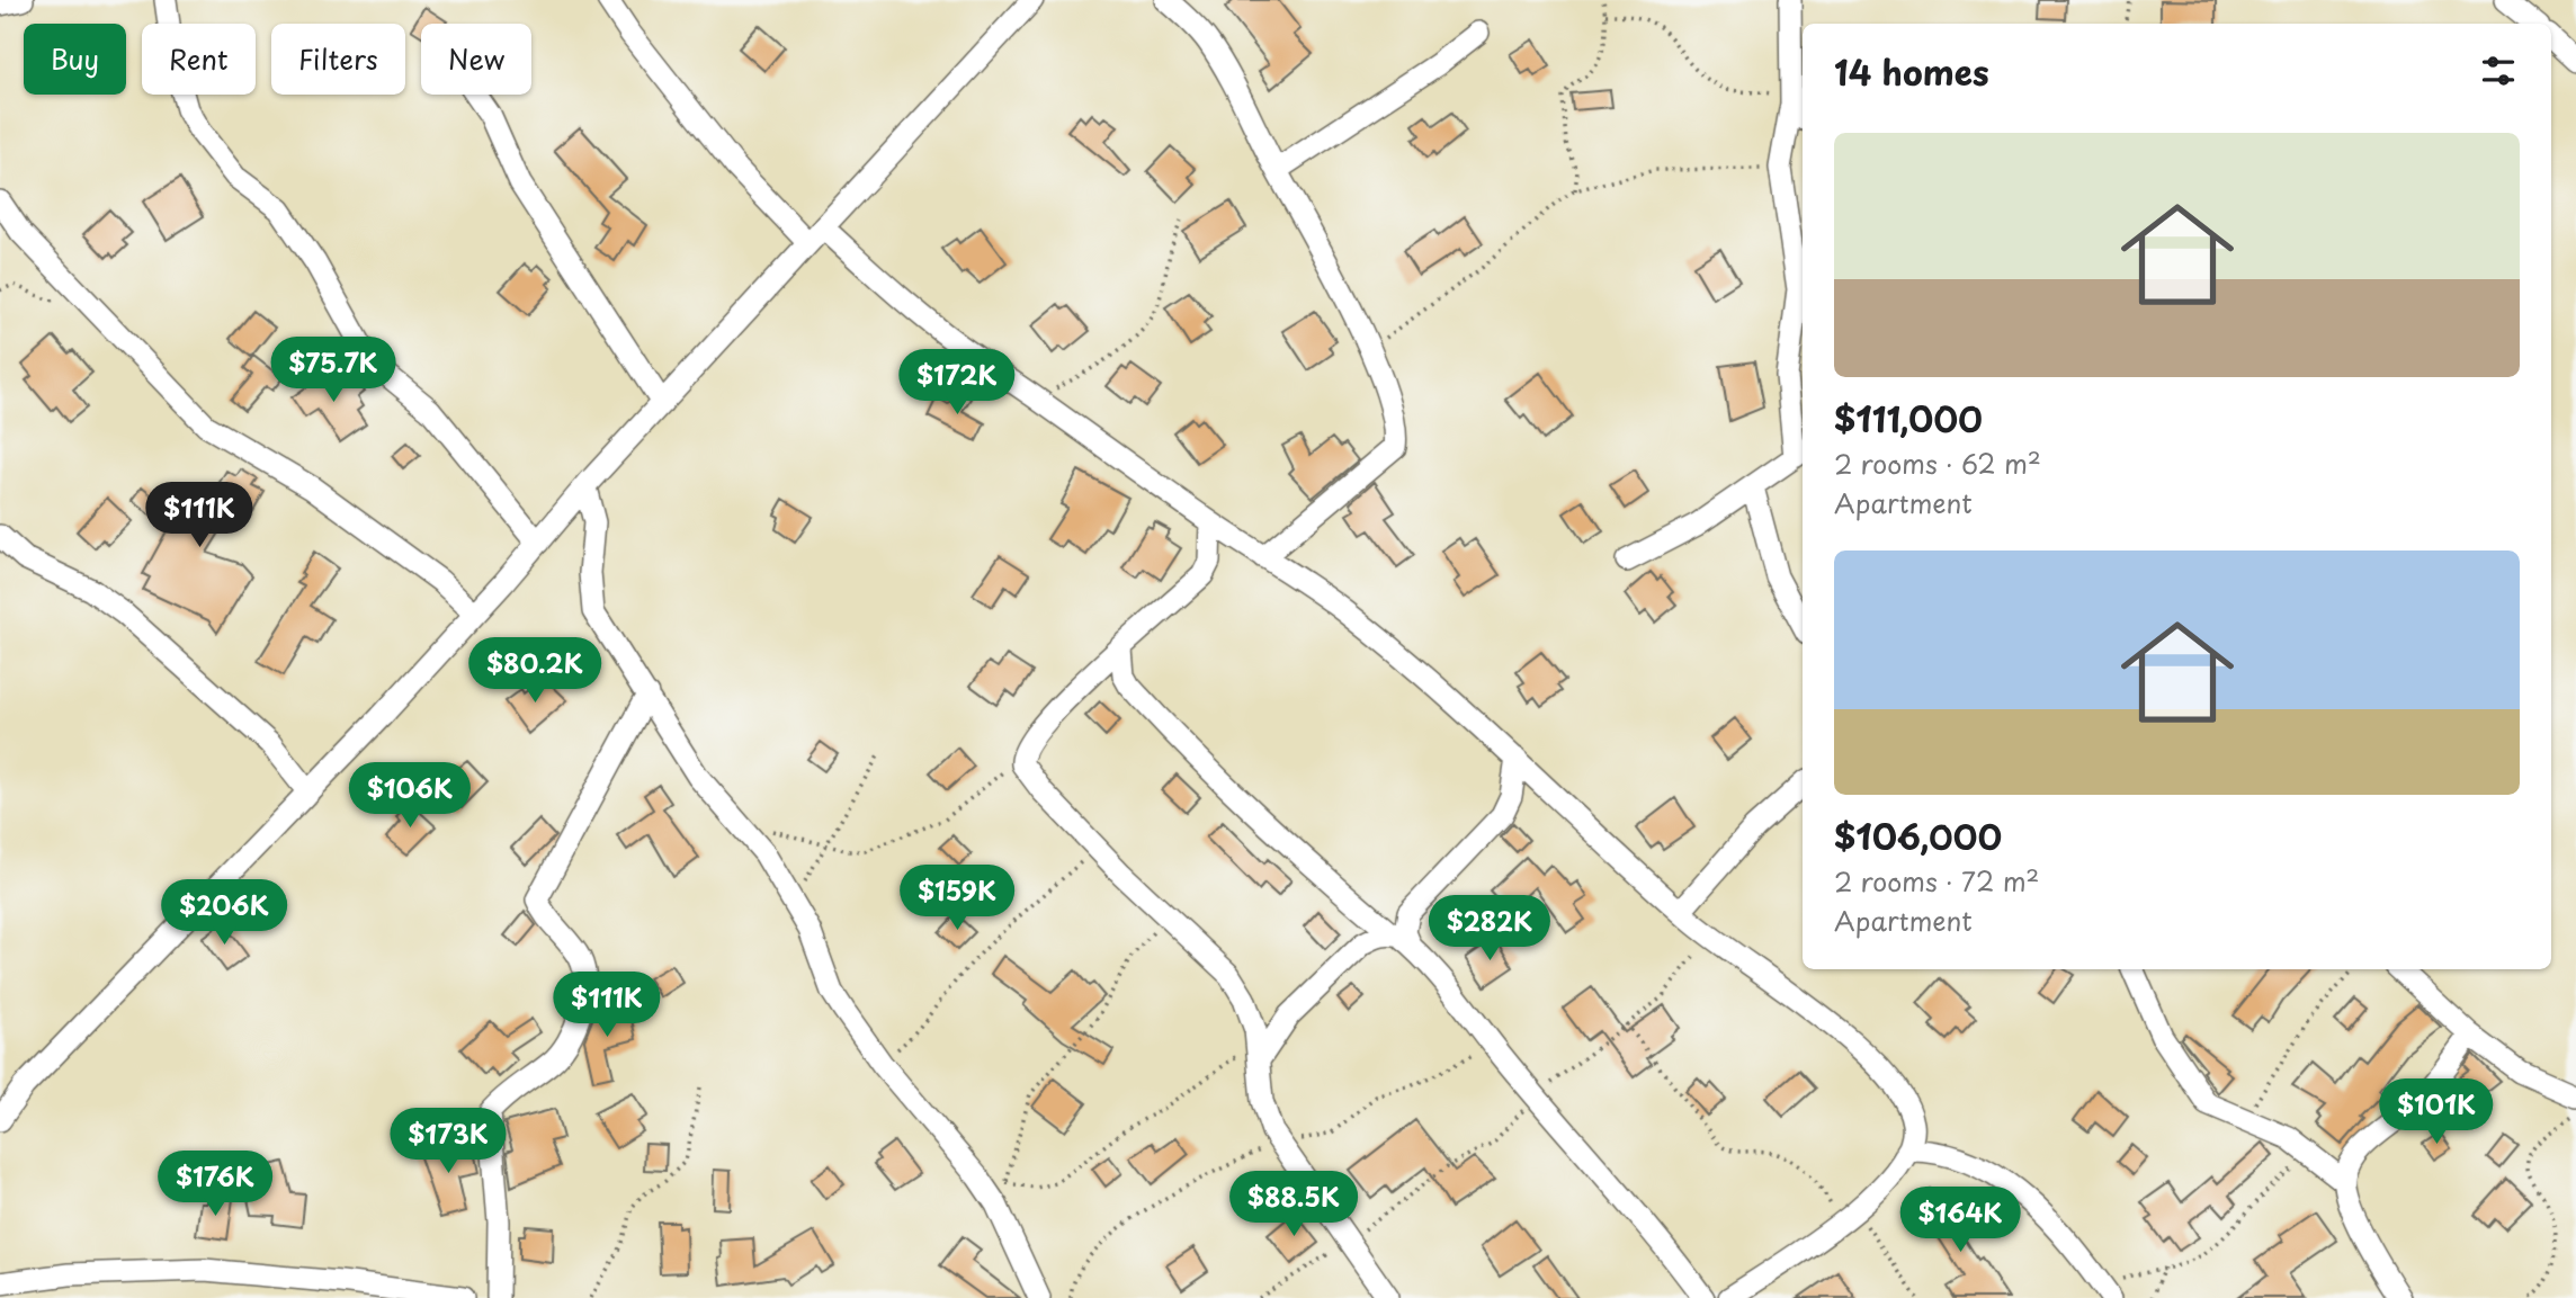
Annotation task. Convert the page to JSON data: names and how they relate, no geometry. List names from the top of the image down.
{
  "page": {
    "chip": [
      "Buy",
      "Rent",
      "Filters",
      "New"
    ],
    "heading": "14 homes",
    "list": [
      {
        "name": "$111,000",
        "note": "2 rooms · 62 m² · Apartment"
      },
      {
        "name": "$106,000",
        "note": "2 rooms · 72 m² · Apartment"
      }
    ],
    "price": [
      "$75.7K",
      "$172K",
      "$111K",
      "$80.2K",
      "$106K",
      "$159K",
      "$206K",
      "$282K",
      "$111K",
      "$101K",
      "$173K",
      "$176K",
      "$88.5K",
      "$164K"
    ]
  }
}
